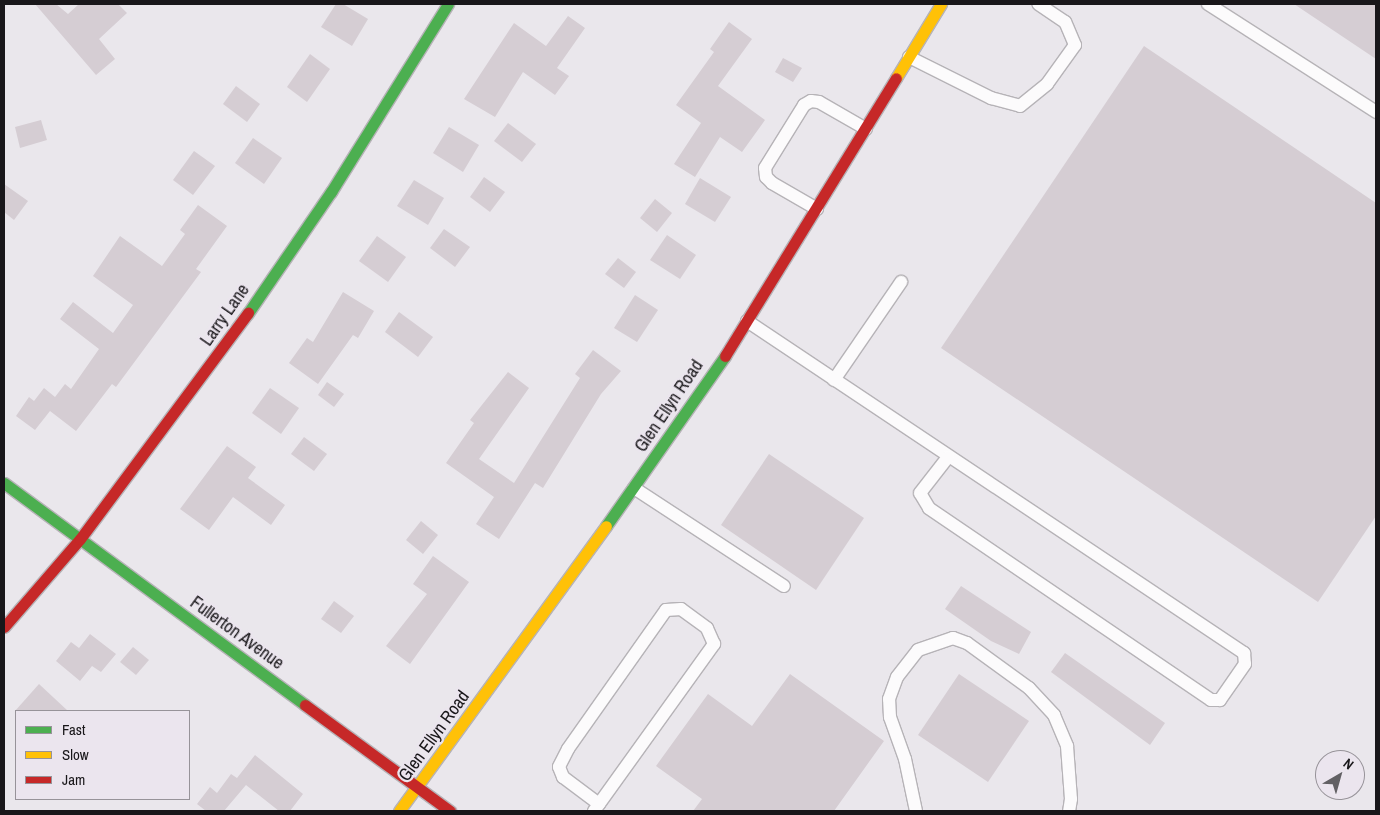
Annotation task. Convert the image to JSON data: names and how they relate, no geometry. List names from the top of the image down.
{
  "streets": {
    "street": ["Larry Lane", "Glen Ellyn Road", "Fullerton Avenue"]
  },
  "crossings": [
    ["Larry Lane", "Fullerton Avenue"],
    ["Glen Ellyn Road", "Fullerton Avenue"]
  ],
  "legend": ["Fast", "Slow", "Jam"],
  "north": "top right"
}
